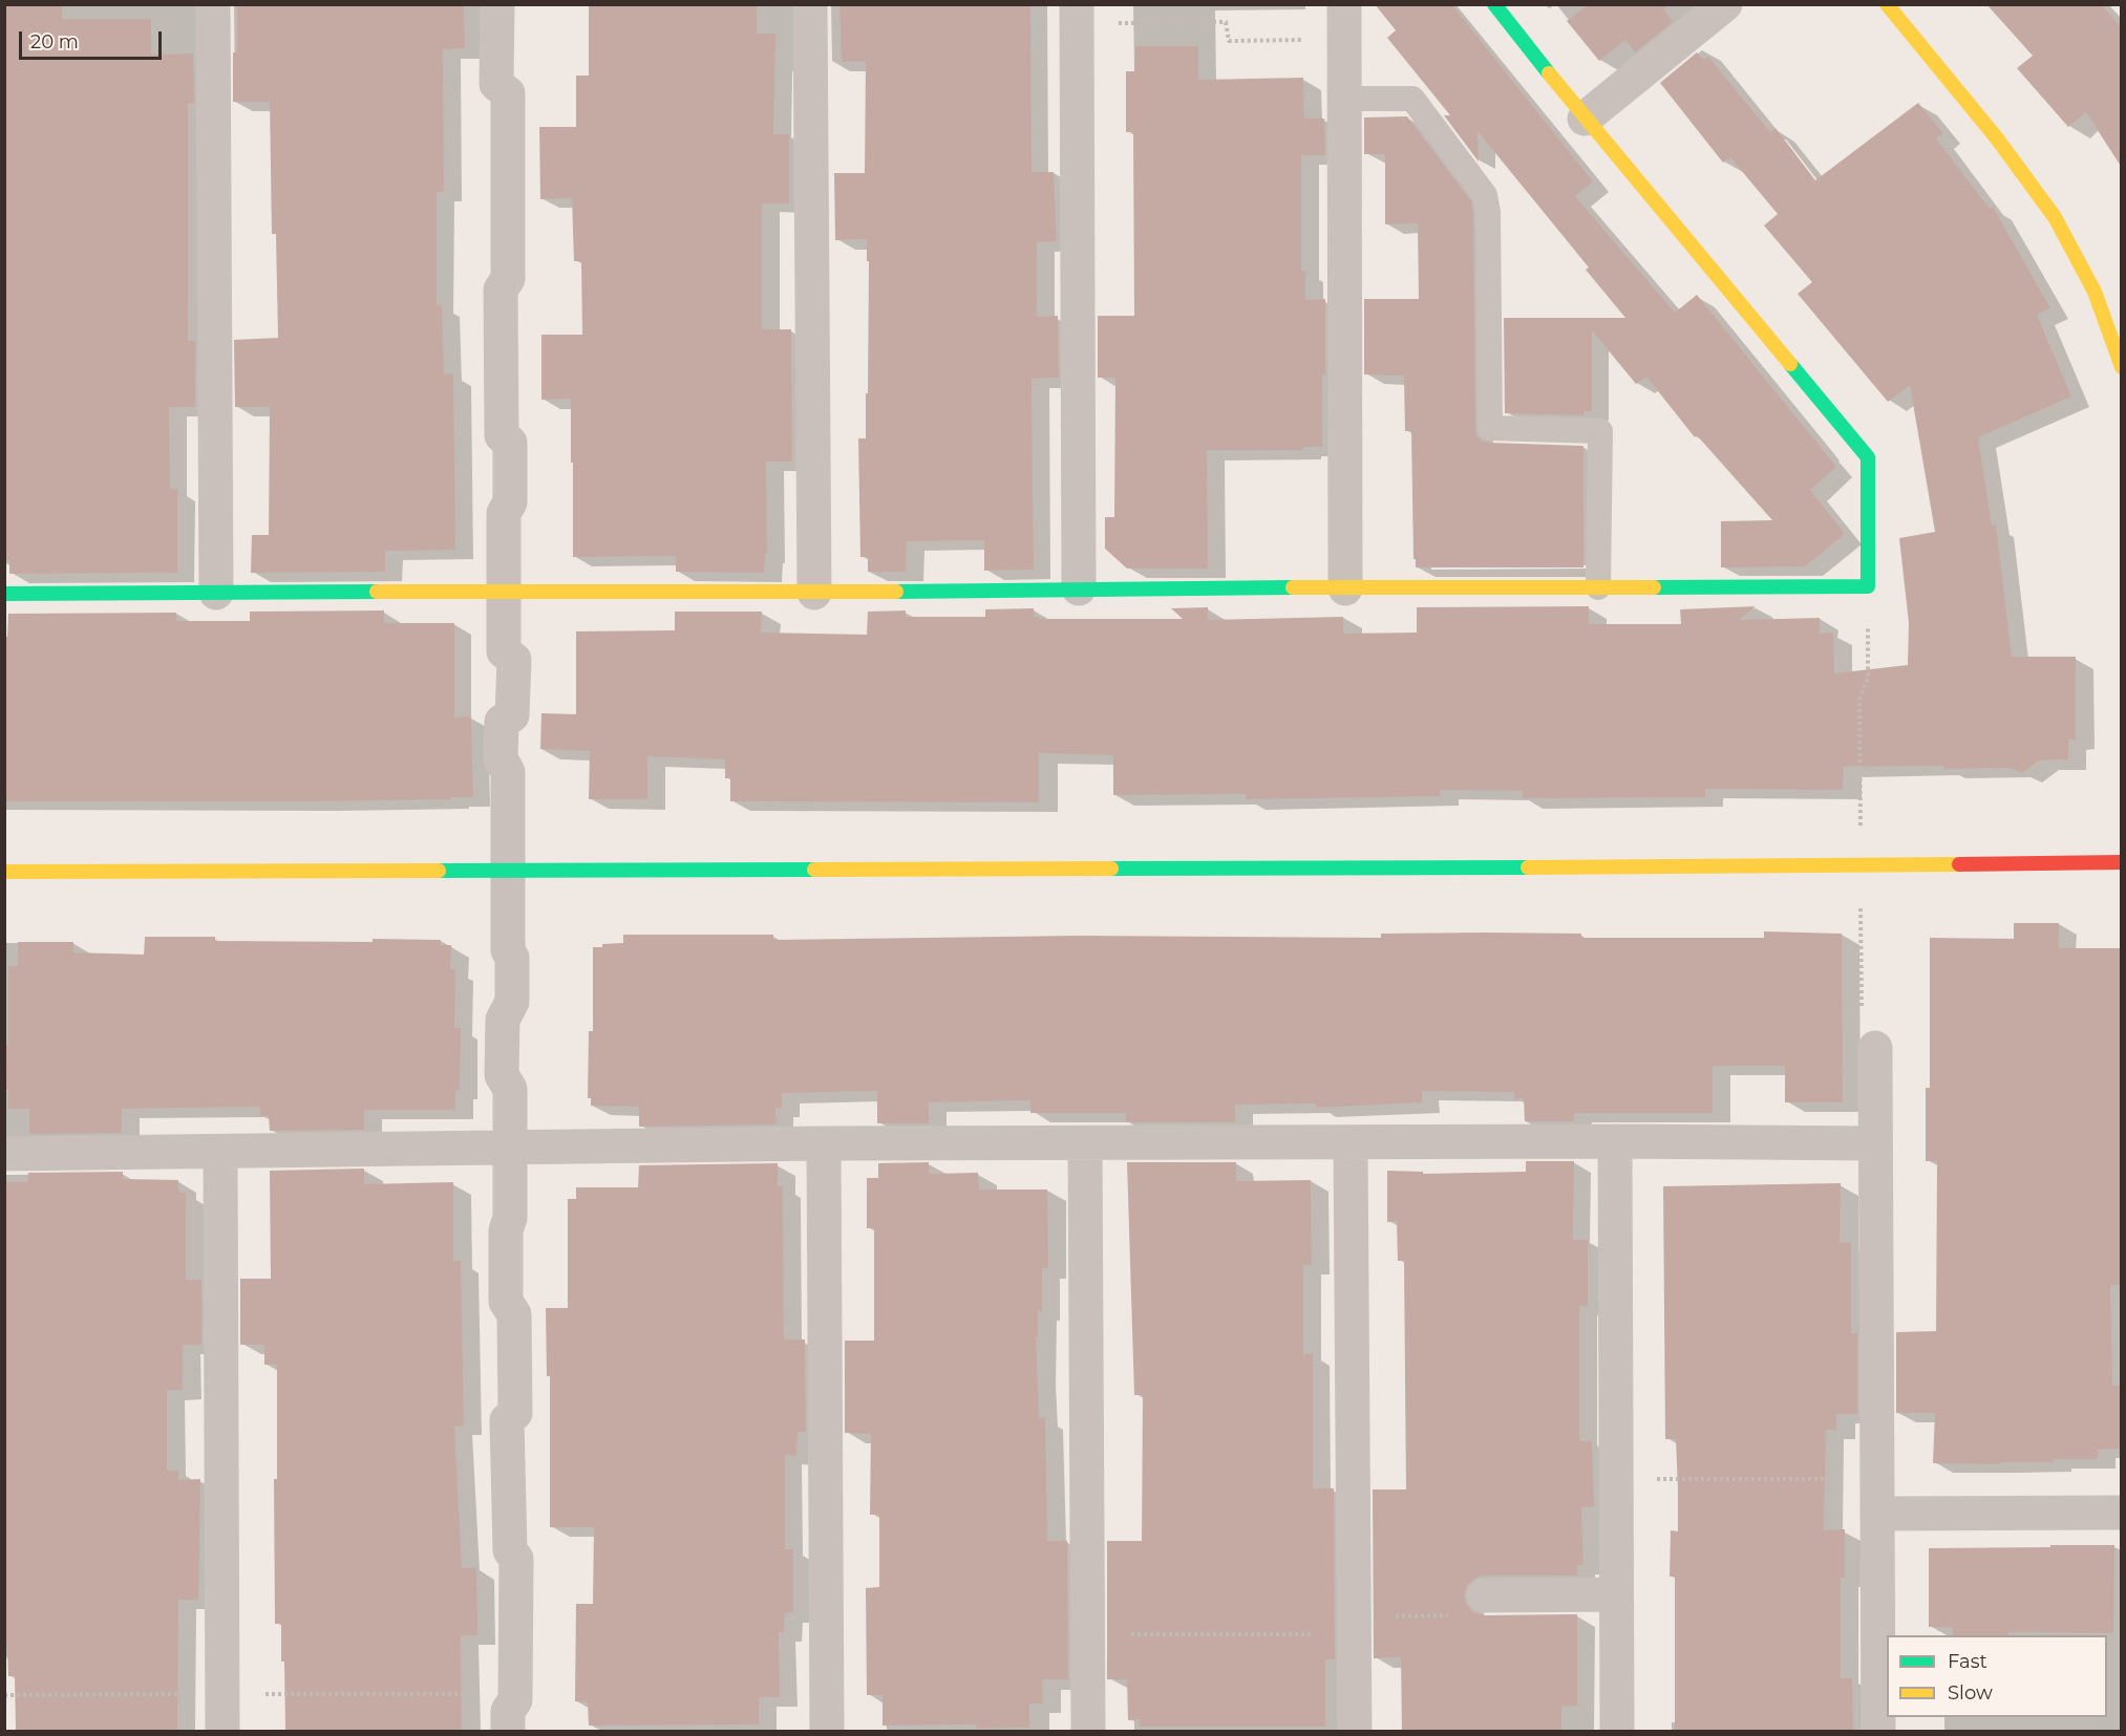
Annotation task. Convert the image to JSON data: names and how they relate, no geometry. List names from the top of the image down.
{
  "legend": ["Fast", "Slow"],
  "scale_bar": "20 m"
}
